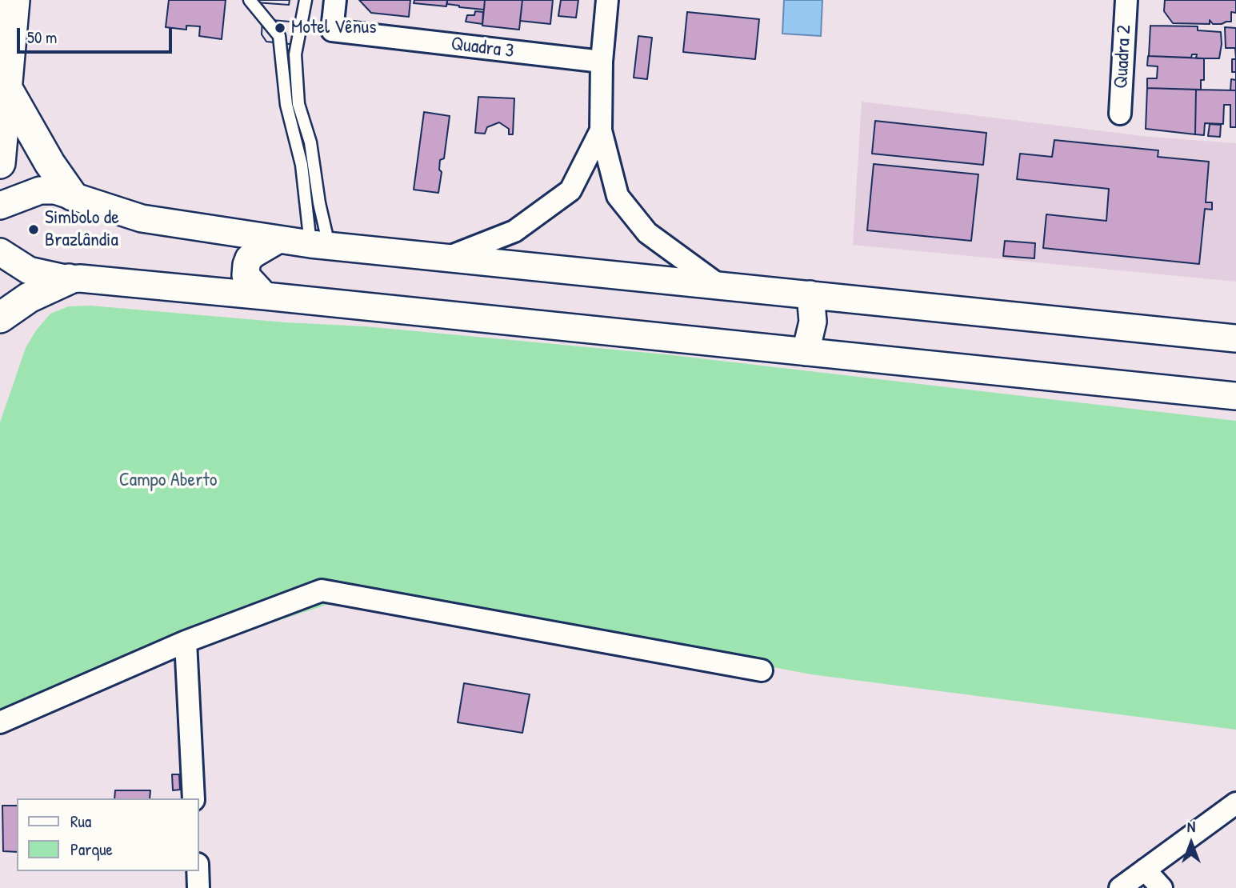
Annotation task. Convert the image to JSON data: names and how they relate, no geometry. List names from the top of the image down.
{
  "streets": {
    "street": ["Quadra 3", "Quadra 2"]
  },
  "parks": ["Campo Aberto"],
  "places": ["Motel Vênus", "Simbolo de Brazlândia"],
  "legend": ["Rua", "Parque"],
  "scale_bar": "50 m",
  "north": "top"
}
